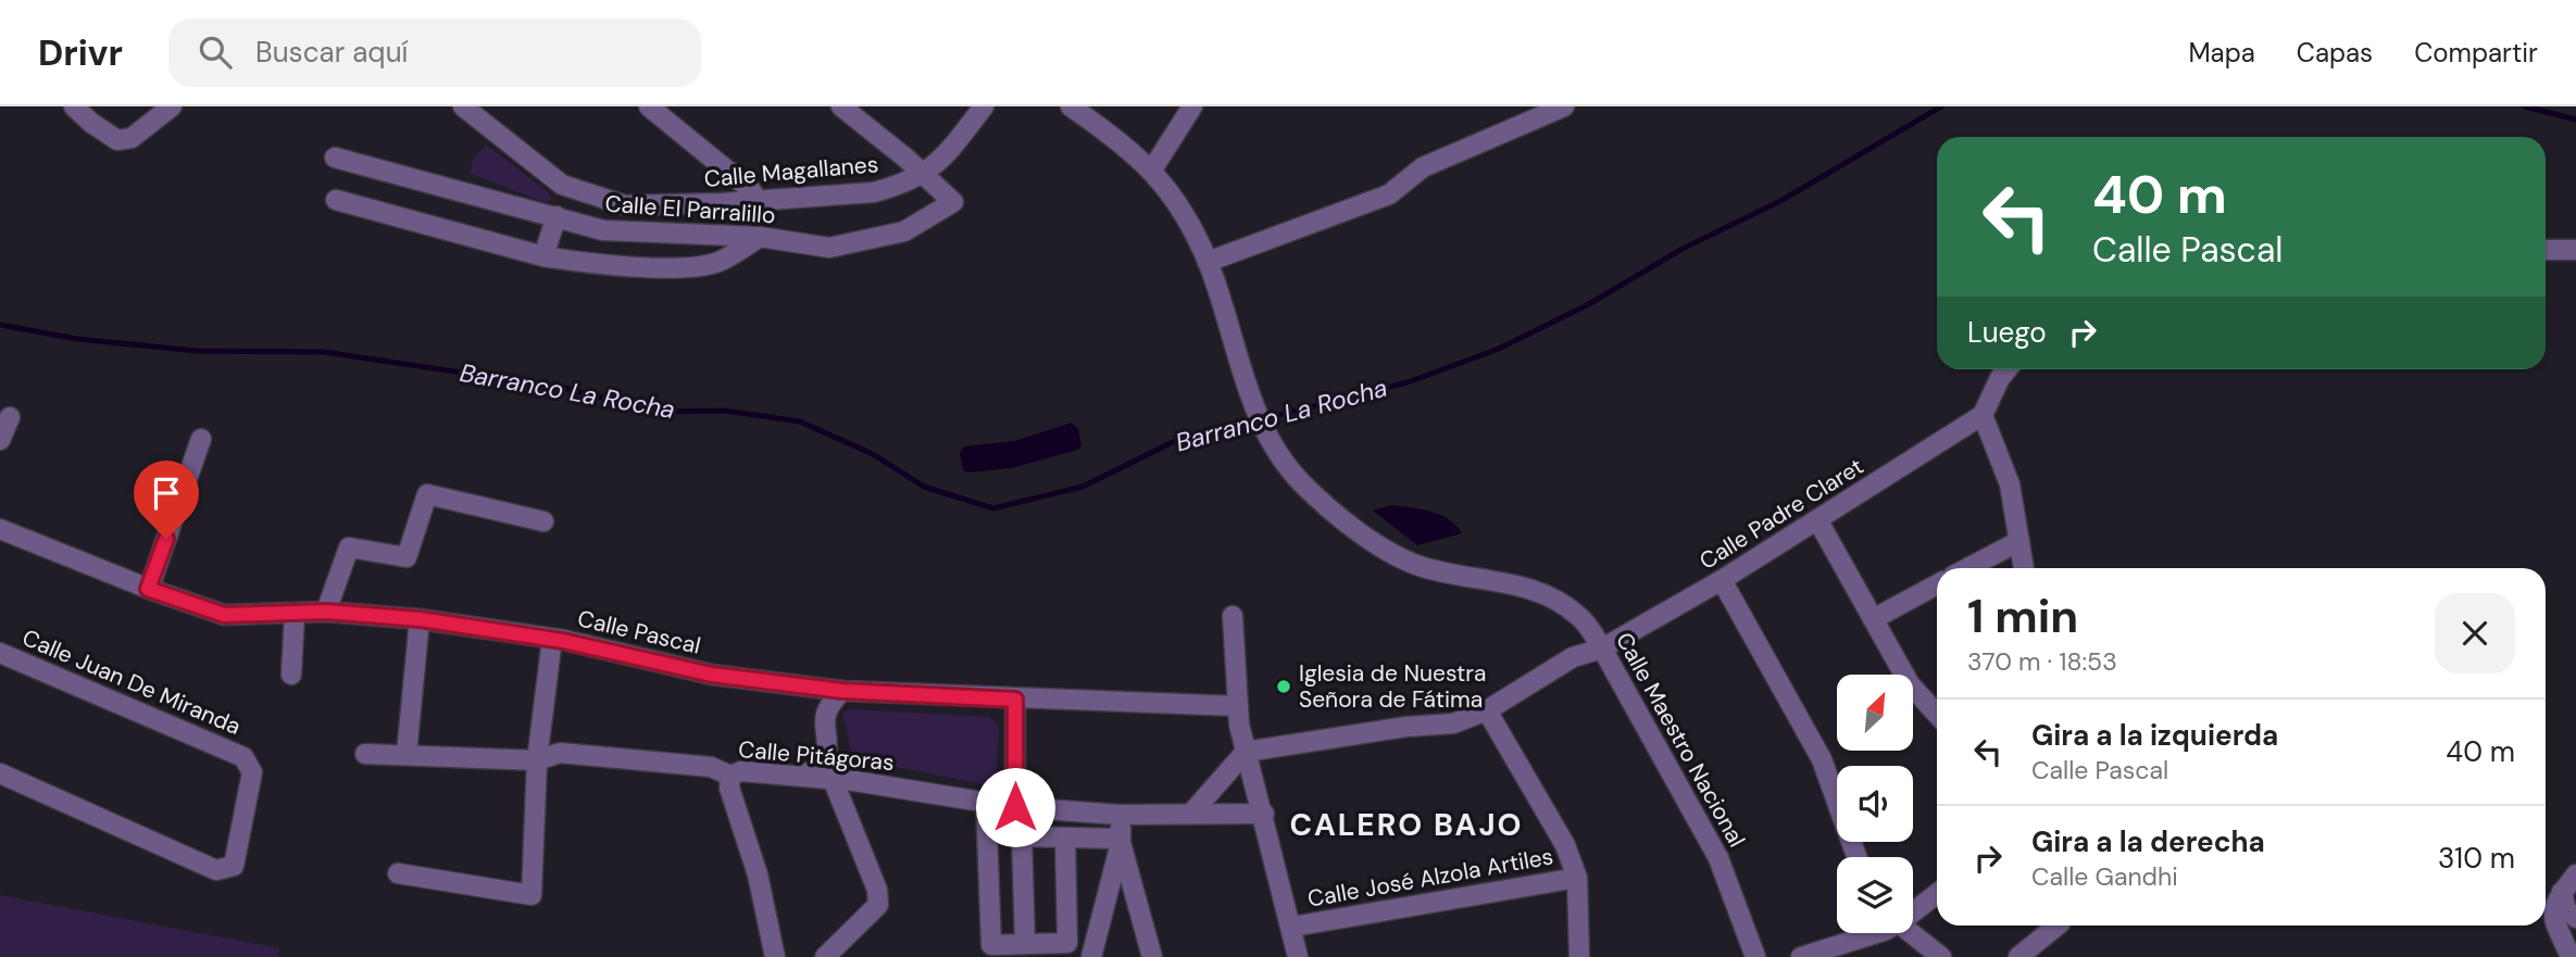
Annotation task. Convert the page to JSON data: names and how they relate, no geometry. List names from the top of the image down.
{
  "streets": {
    "street": [
      "Calle Magallanes",
      "Calle El Parralillo",
      "Calle Padre Claret",
      "Calle Pascal",
      "Calle Juan De Miranda",
      "Calle Maestro Nacional",
      "Calle Pitágoras",
      "Calle José Alzola Artiles"
    ]
  },
  "crossings": [
    ["Calle Magallanes", "Calle El Parralillo"],
    ["Calle Padre Claret", "Calle Maestro Nacional"]
  ],
  "districts": ["CALERO BAJO"],
  "water": ["Barranco La Rocha"],
  "places": ["Iglesia de Nuestra Señora de Fátima"],
  "north": "top right",
  "page": {
    "header": "Drivr",
    "search": "Buscar aquí",
    "nav": ["Mapa", "Capas", "Compartir"],
    "turn": ["40 m", "Calle Pascal"],
    "then": "Luego",
    "heading": ["1 min", "370 m · 18:53"],
    "list": [
      {
        "name": "Gira a la izquierda",
        "note": "Calle Pascal",
        "value": "40 m"
      },
      {
        "name": "Gira a la derecha",
        "note": "Calle Gandhi",
        "value": "310 m"
      }
    ]
  }
}
